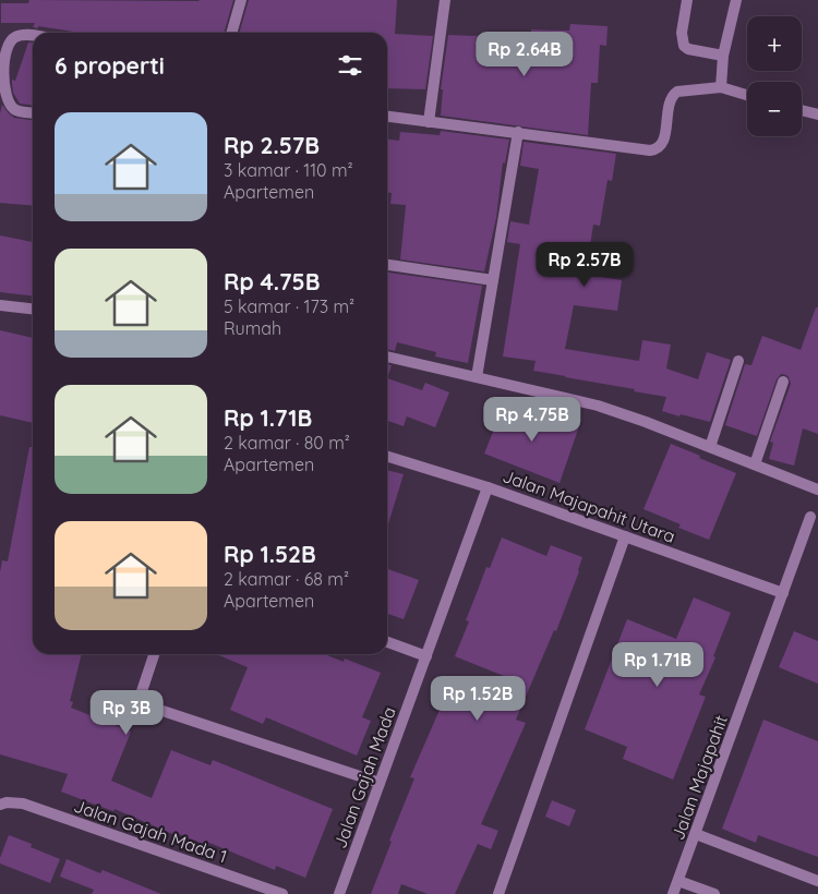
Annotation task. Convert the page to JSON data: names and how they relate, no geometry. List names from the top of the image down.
{
  "streets": {
    "street": [
      "Jalan Majapahit Utara",
      "Jalan Gajah Mada",
      "Jalan Majapahit",
      "Jalan Gajah Mada 1"
    ]
  },
  "crossings": [
    ["Jalan Majapahit Utara", "Jalan Gajah Mada"],
    ["Jalan Majapahit Utara", "Jalan Majapahit"]
  ],
  "page": {
    "map_buttons": ["+", "−"],
    "price": [
      "Rp 2.64B",
      "Rp 2.57B",
      "Rp 4.75B",
      "Rp 1.71B",
      "Rp 1.52B",
      "Rp 3B"
    ],
    "heading": "6 properti",
    "list": [
      {
        "name": "Rp 2.57B",
        "note": "3 kamar · 110 m² · Apartemen"
      },
      {
        "name": "Rp 4.75B",
        "note": "5 kamar · 173 m² · Rumah"
      },
      {
        "name": "Rp 1.71B",
        "note": "2 kamar · 80 m² · Apartemen"
      },
      {
        "name": "Rp 1.52B",
        "note": "2 kamar · 68 m² · Apartemen"
      }
    ]
  }
}
